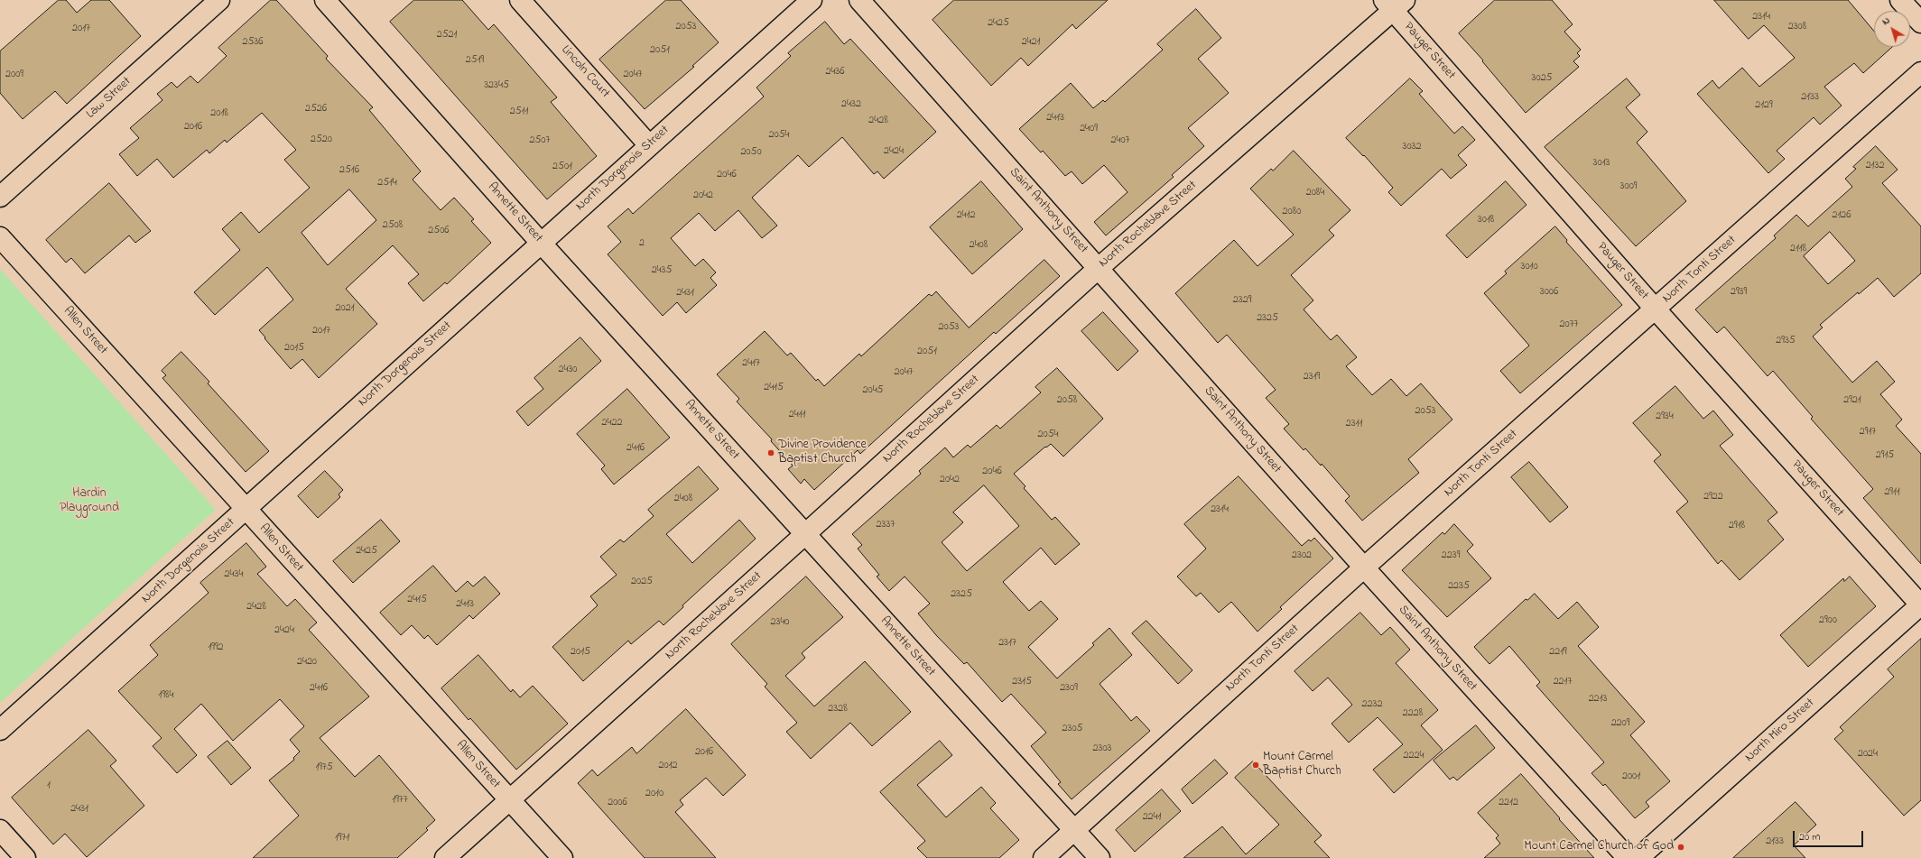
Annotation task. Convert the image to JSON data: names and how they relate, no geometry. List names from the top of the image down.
{
  "streets": {
    "street": [
      "Pauger Street",
      "Lincoln Court",
      "Law Street",
      "North Dorgenois Street",
      "Saint Anthony Street",
      "Annette Street",
      "North Rocheblave Street",
      "North Tonti Street",
      "Allen Street",
      "North Miro Street"
    ]
  },
  "crossings": [
    ["Pauger Street", "North Rocheblave Street"],
    ["Pauger Street", "North Tonti Street"],
    ["Pauger Street", "North Miro Street"],
    ["Lincoln Court", "North Dorgenois Street"],
    ["North Dorgenois Street", "Annette Street"],
    ["North Dorgenois Street", "Allen Street"],
    ["Saint Anthony Street", "North Rocheblave Street"],
    ["Saint Anthony Street", "North Tonti Street"],
    ["Annette Street", "North Rocheblave Street"],
    ["Annette Street", "North Tonti Street"],
    ["North Rocheblave Street", "Allen Street"]
  ],
  "parks": ["Hardin Playground"],
  "places": ["Divine Providence Baptist Church", "Mount Carmel Baptist Church", "Mount Carmel Church of God"],
  "house_numbers": [
    "2314",
    "2425",
    "2053",
    "2308",
    "2017",
    "2521",
    "2536",
    "2421",
    "2051",
    "2519",
    "2436",
    "2009",
    "2047",
    "3025",
    "32345",
    "2133",
    "2432",
    "2129",
    "2526",
    "2511",
    "2018",
    "2413",
    "2428",
    "2016",
    "2409",
    "2054",
    "2520",
    "2507",
    "2407",
    "3032",
    "2424",
    "2050",
    "3013",
    "2132",
    "2501",
    "2516",
    "2046",
    "2514",
    "3009",
    "2084",
    "2042",
    "2080",
    "2412",
    "2126",
    "3018",
    "2508",
    "2506",
    "2",
    "2408",
    "2118",
    "3010",
    "2435",
    "3006",
    "2939",
    "2431",
    "2329",
    "2021",
    "2325",
    "2077",
    "2053",
    "2017",
    "2935",
    "2015",
    "2051",
    "2417",
    "2430",
    "2047",
    "2319",
    "2415",
    "2045",
    "2058",
    "2921",
    "2053",
    "2411",
    "2934",
    "2422",
    "2311",
    "2917",
    "2054",
    "2416",
    "2915",
    "2046",
    "2042",
    "2911",
    "2922",
    "2408",
    "2314",
    "2337",
    "2918",
    "2425",
    "2302",
    "2239",
    "2434",
    "2025",
    "2235",
    "2325",
    "2415",
    "2413",
    "2428",
    "2900",
    "2340",
    "2424",
    "2317",
    "1992",
    "2015",
    "2219",
    "2420",
    "2315",
    "2217",
    "2416",
    "2309",
    "1984",
    "2213",
    "2232",
    "2328",
    "2228",
    "2209",
    "2305",
    "2303",
    "2016",
    "2024",
    "2224",
    "2012",
    "1975",
    "2001",
    "1",
    "2010",
    "1977",
    "2006",
    "2212",
    "2431",
    "2241",
    "1971",
    "2133"
  ],
  "scale_bar": "20 m",
  "north": "top left"
}
